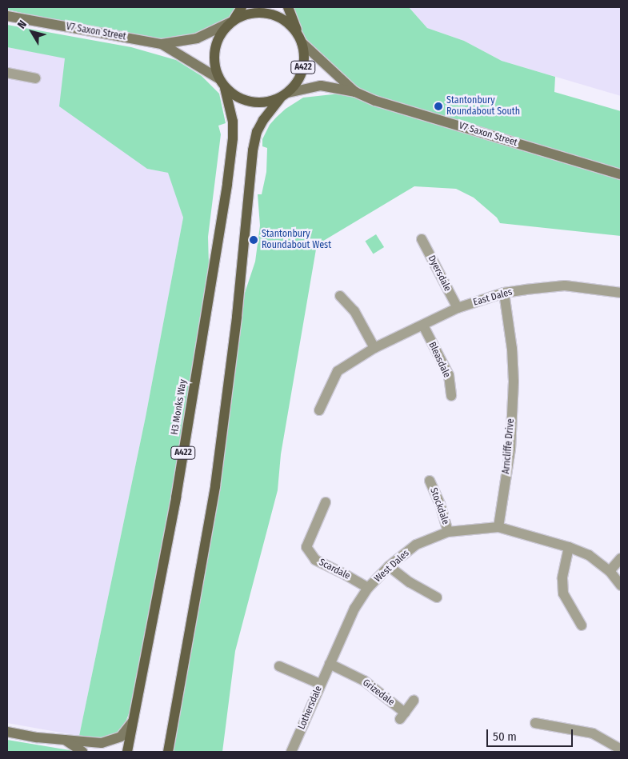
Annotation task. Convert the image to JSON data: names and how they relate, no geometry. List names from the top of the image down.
{
  "streets": {
    "main road": ["A422", "H3 Monks Way"],
    "street": [
      "V7 Saxon Street",
      "Dyersdale",
      "East Dales",
      "Bleasdale",
      "Arncliffe Drive",
      "Stockdale",
      "West Dales",
      "Scardale",
      "Grizedale",
      "Lothersdale"
    ]
  },
  "crossings": [
    ["V7 Saxon Street", "A422"],
    ["V7 Saxon Street", "H3 Monks Way"],
    ["A422", "H3 Monks Way"],
    ["Dyersdale", "East Dales"],
    ["East Dales", "Bleasdale"],
    ["East Dales", "Arncliffe Drive"],
    ["Arncliffe Drive", "West Dales"],
    ["Stockdale", "West Dales"],
    ["West Dales", "Scardale"],
    ["West Dales", "Grizedale"],
    ["West Dales", "Lothersdale"],
    ["Grizedale", "Lothersdale"]
  ],
  "places": ["Stantonbury Roundabout South", "Stantonbury Roundabout West"],
  "scale_bar": "50 m",
  "north": "top left"
}
